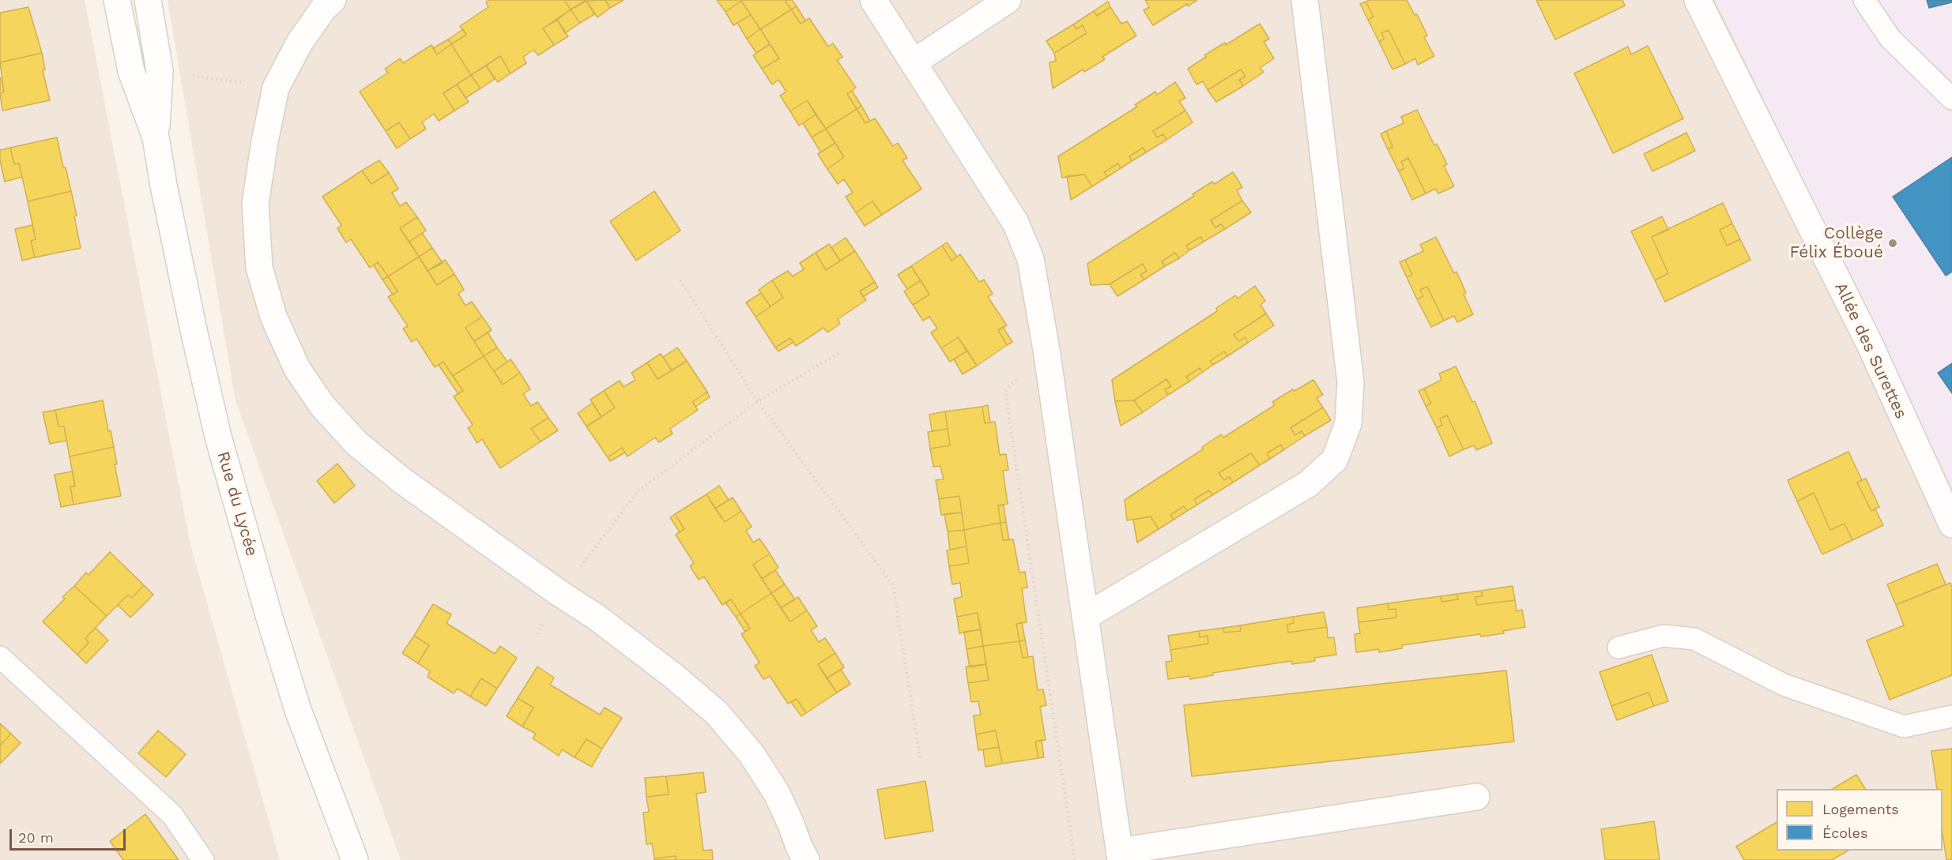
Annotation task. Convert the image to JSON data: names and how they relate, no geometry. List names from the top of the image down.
{
  "streets": {
    "street": ["Allée des Surettes", "Rue du Lycée"]
  },
  "places": ["Collège Félix Éboué"],
  "legend": ["Logements", "Écoles"],
  "scale_bar": "20 m"
}
